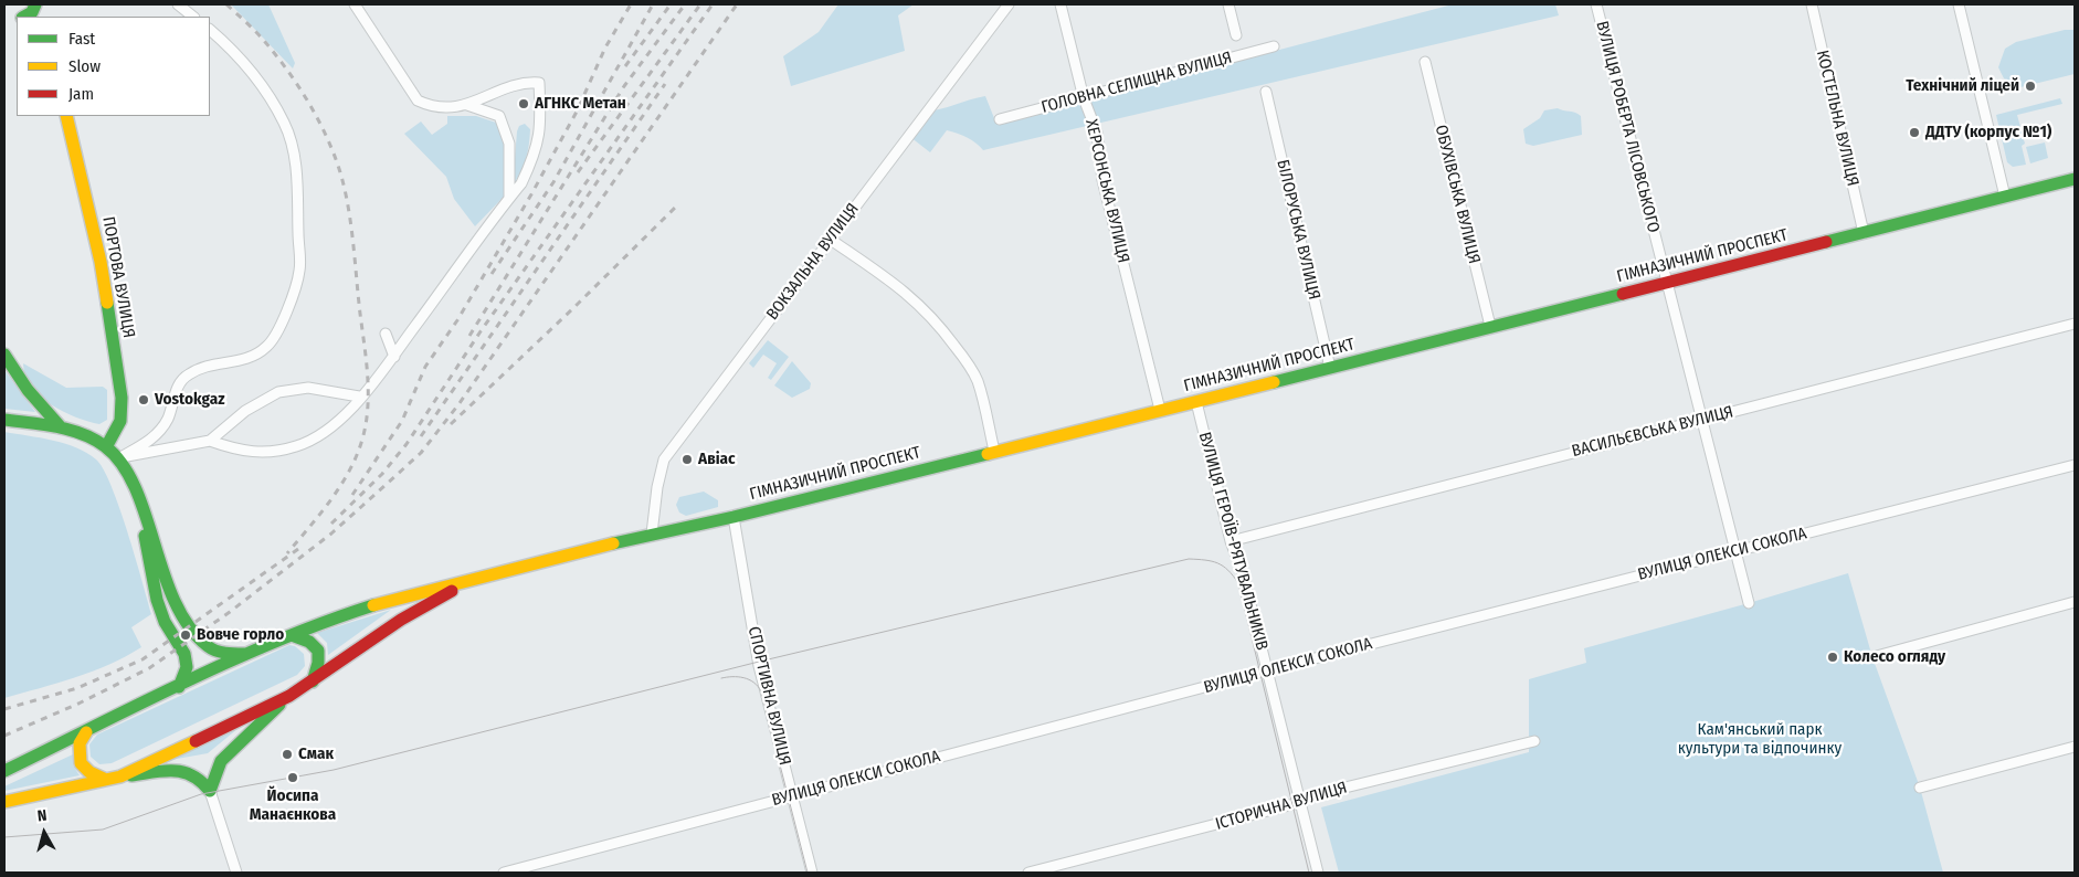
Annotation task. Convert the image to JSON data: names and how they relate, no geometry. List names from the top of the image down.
{
  "streets": {
    "main road": ["ГІМНАЗИЧНИЙ ПРОСПЕКТ", "ПОРТОВА ВУЛИЦЯ"],
    "street": [
      "ГОЛОВНА СЕЛИЩНА ВУЛИЦЯ",
      "КОСТЕЛЬНА ВУЛИЦЯ",
      "ВУЛИЦЯ РОБЕРТА ЛІСОВСЬКОГО",
      "ХЕРСОНСЬКА ВУЛИЦЯ",
      "ОБУХІВСЬКА ВУЛИЦЯ",
      "БІЛОРУСЬКА ВУЛИЦЯ",
      "ВОКЗАЛЬНА ВУЛИЦЯ",
      "ВАСИЛЬЄВСЬКА ВУЛИЦЯ",
      "ВУЛИЦЯ ГЕРОЇВ-РЯТУВАЛЬНИКІВ",
      "ВУЛИЦЯ ОЛЕКСИ СОКОЛА",
      "СПОРТИВНА ВУЛИЦЯ",
      "ІСТОРИЧНА ВУЛИЦЯ"
    ]
  },
  "crossings": [
    ["ГОЛОВНА СЕЛИЩНА ВУЛИЦЯ", "ХЕРСОНСЬКА ВУЛИЦЯ"],
    ["КОСТЕЛЬНА ВУЛИЦЯ", "ГІМНАЗИЧНИЙ ПРОСПЕКТ"],
    ["ВУЛИЦЯ РОБЕРТА ЛІСОВСЬКОГО", "ГІМНАЗИЧНИЙ ПРОСПЕКТ"],
    ["ВУЛИЦЯ РОБЕРТА ЛІСОВСЬКОГО", "ВАСИЛЬЄВСЬКА ВУЛИЦЯ"],
    ["ВУЛИЦЯ РОБЕРТА ЛІСОВСЬКОГО", "ВУЛИЦЯ ОЛЕКСИ СОКОЛА"],
    ["ХЕРСОНСЬКА ВУЛИЦЯ", "ГІМНАЗИЧНИЙ ПРОСПЕКТ"],
    ["ОБУХІВСЬКА ВУЛИЦЯ", "ГІМНАЗИЧНИЙ ПРОСПЕКТ"],
    ["БІЛОРУСЬКА ВУЛИЦЯ", "ГІМНАЗИЧНИЙ ПРОСПЕКТ"],
    ["ГІМНАЗИЧНИЙ ПРОСПЕКТ", "ВОКЗАЛЬНА ВУЛИЦЯ"],
    ["ГІМНАЗИЧНИЙ ПРОСПЕКТ", "ВУЛИЦЯ ГЕРОЇВ-РЯТУВАЛЬНИКІВ"],
    ["ГІМНАЗИЧНИЙ ПРОСПЕКТ", "СПОРТИВНА ВУЛИЦЯ"],
    ["ВАСИЛЬЄВСЬКА ВУЛИЦЯ", "ВУЛИЦЯ ГЕРОЇВ-РЯТУВАЛЬНИКІВ"],
    ["ВУЛИЦЯ ГЕРОЇВ-РЯТУВАЛЬНИКІВ", "ВУЛИЦЯ ОЛЕКСИ СОКОЛА"],
    ["ВУЛИЦЯ ГЕРОЇВ-РЯТУВАЛЬНИКІВ", "ІСТОРИЧНА ВУЛИЦЯ"],
    ["ВУЛИЦЯ ОЛЕКСИ СОКОЛА", "СПОРТИВНА ВУЛИЦЯ"]
  ],
  "parks": ["Кам'янський парк культури та відпочинку"],
  "places": [
    "Технічний ліцей",
    "АГНКС Метан",
    "ДДТУ (корпус №1)",
    "Vostokgaz",
    "Авіас",
    "Вовче горло",
    "Колесо огляду",
    "Смак",
    "Йосипа Манаєнкова"
  ],
  "legend": ["Fast", "Slow", "Jam"],
  "north": "top"
}
